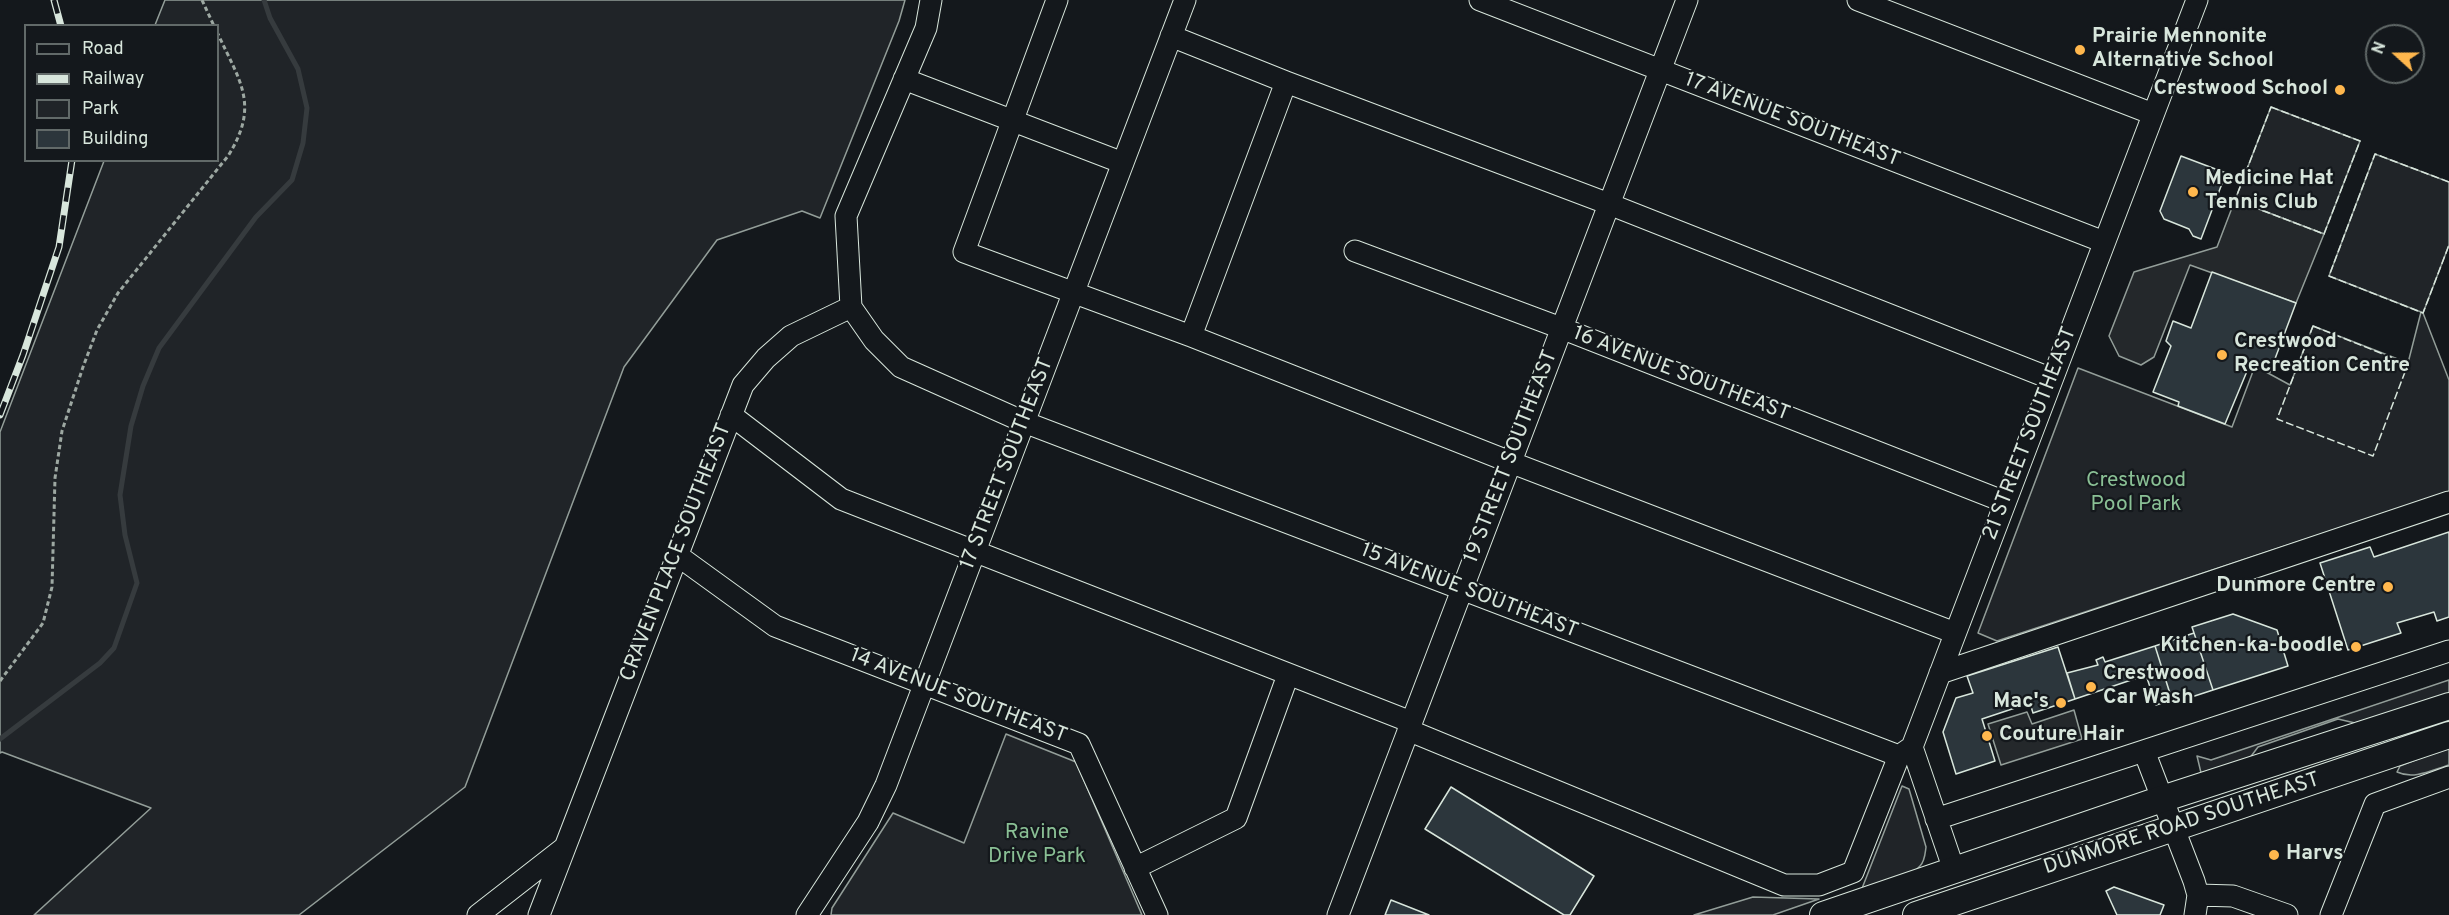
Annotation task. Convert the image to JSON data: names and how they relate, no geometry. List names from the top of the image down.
{
  "streets": {
    "main road": ["DUNMORE ROAD SOUTHEAST"],
    "street": [
      "17 AVENUE SOUTHEAST",
      "16 AVENUE SOUTHEAST",
      "21 STREET SOUTHEAST",
      "19 STREET SOUTHEAST",
      "17 STREET SOUTHEAST",
      "CRAVEN PLACE SOUTHEAST",
      "15 AVENUE SOUTHEAST",
      "14 AVENUE SOUTHEAST"
    ]
  },
  "crossings": [
    ["17 AVENUE SOUTHEAST", "21 STREET SOUTHEAST"],
    ["17 AVENUE SOUTHEAST", "19 STREET SOUTHEAST"],
    ["16 AVENUE SOUTHEAST", "21 STREET SOUTHEAST"],
    ["16 AVENUE SOUTHEAST", "19 STREET SOUTHEAST"],
    ["21 STREET SOUTHEAST", "19 STREET SOUTHEAST"],
    ["21 STREET SOUTHEAST", "17 STREET SOUTHEAST"],
    ["21 STREET SOUTHEAST", "CRAVEN PLACE SOUTHEAST"],
    ["21 STREET SOUTHEAST", "15 AVENUE SOUTHEAST"],
    ["19 STREET SOUTHEAST", "15 AVENUE SOUTHEAST"],
    ["17 STREET SOUTHEAST", "15 AVENUE SOUTHEAST"],
    ["17 STREET SOUTHEAST", "14 AVENUE SOUTHEAST"],
    ["CRAVEN PLACE SOUTHEAST", "15 AVENUE SOUTHEAST"],
    ["CRAVEN PLACE SOUTHEAST", "14 AVENUE SOUTHEAST"]
  ],
  "parks": ["Crestwood Pool Park", "Ravine Drive Park"],
  "places": [
    "Prairie Mennonite Alternative School",
    "Crestwood School",
    "Medicine Hat Tennis Club",
    "Crestwood Recreation Centre",
    "Dunmore Centre",
    "Kitchen-ka-boodle",
    "Crestwood Car Wash",
    "Mac's",
    "Couture Hair",
    "Harvs"
  ],
  "legend": [
    "Road",
    "Railway",
    "Park",
    "Building"
  ],
  "north": "left"
}
